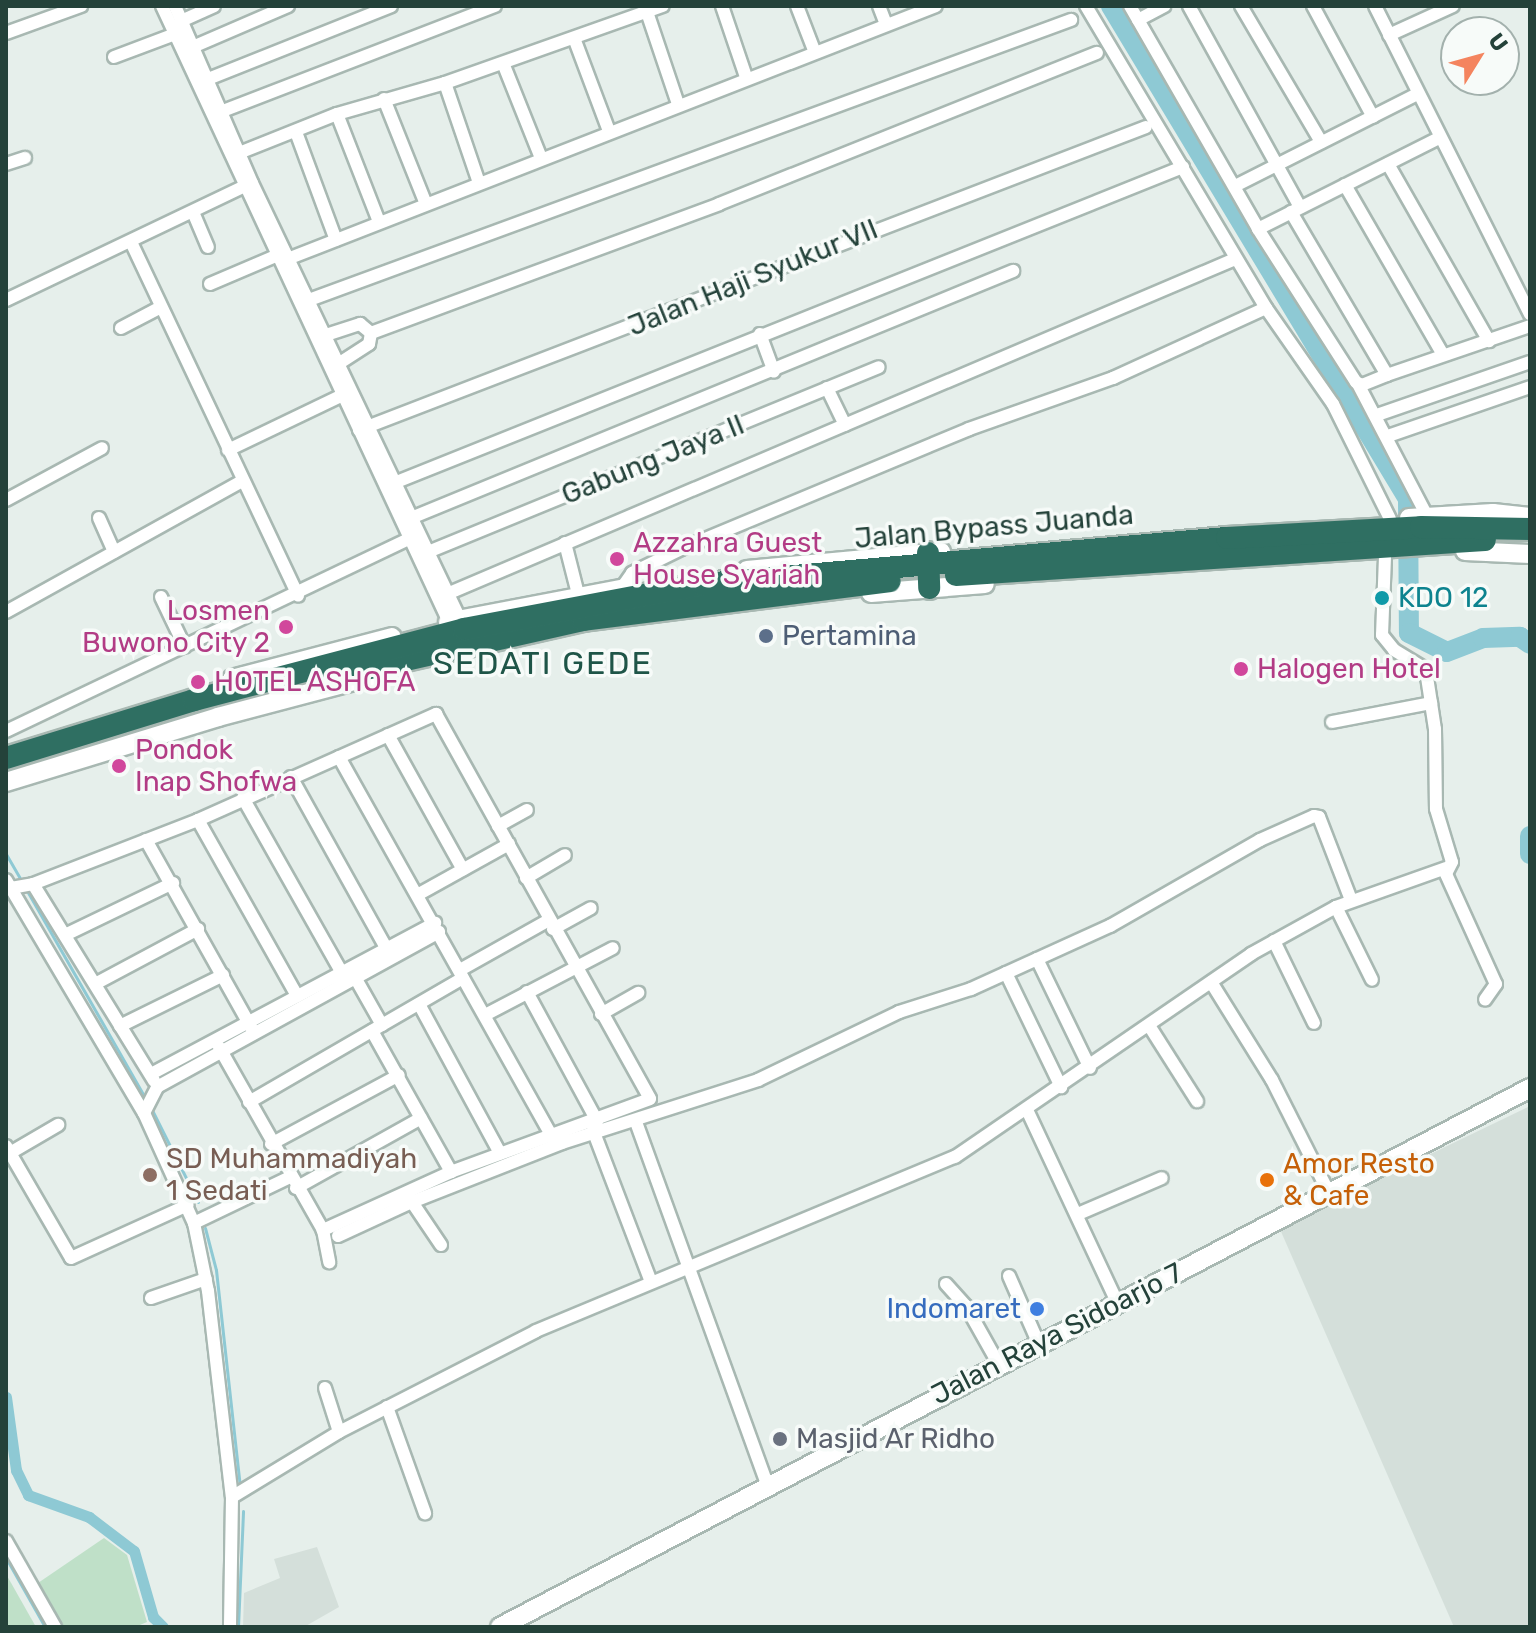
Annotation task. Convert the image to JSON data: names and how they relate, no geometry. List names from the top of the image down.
{
  "streets": {
    "highway": ["Jalan Bypass Juanda"],
    "street": ["Jalan Haji Syukur VII", "Gabung Jaya II", "Jalan Raya Sidoarjo 7"]
  },
  "districts": ["SEDATI GEDE"],
  "places": [
    "Azzahra Guest House Syariah",
    "KDO 12",
    "Losmen Buwono City 2",
    "Pertamina",
    "Halogen Hotel",
    "HOTEL ASHOFA",
    "Pondok Inap Shofwa",
    "SD Muhammadiyah 1 Sedati",
    "Amor Resto & Cafe",
    "Indomaret",
    "Masjid Ar Ridho"
  ],
  "north": "top right"
}
